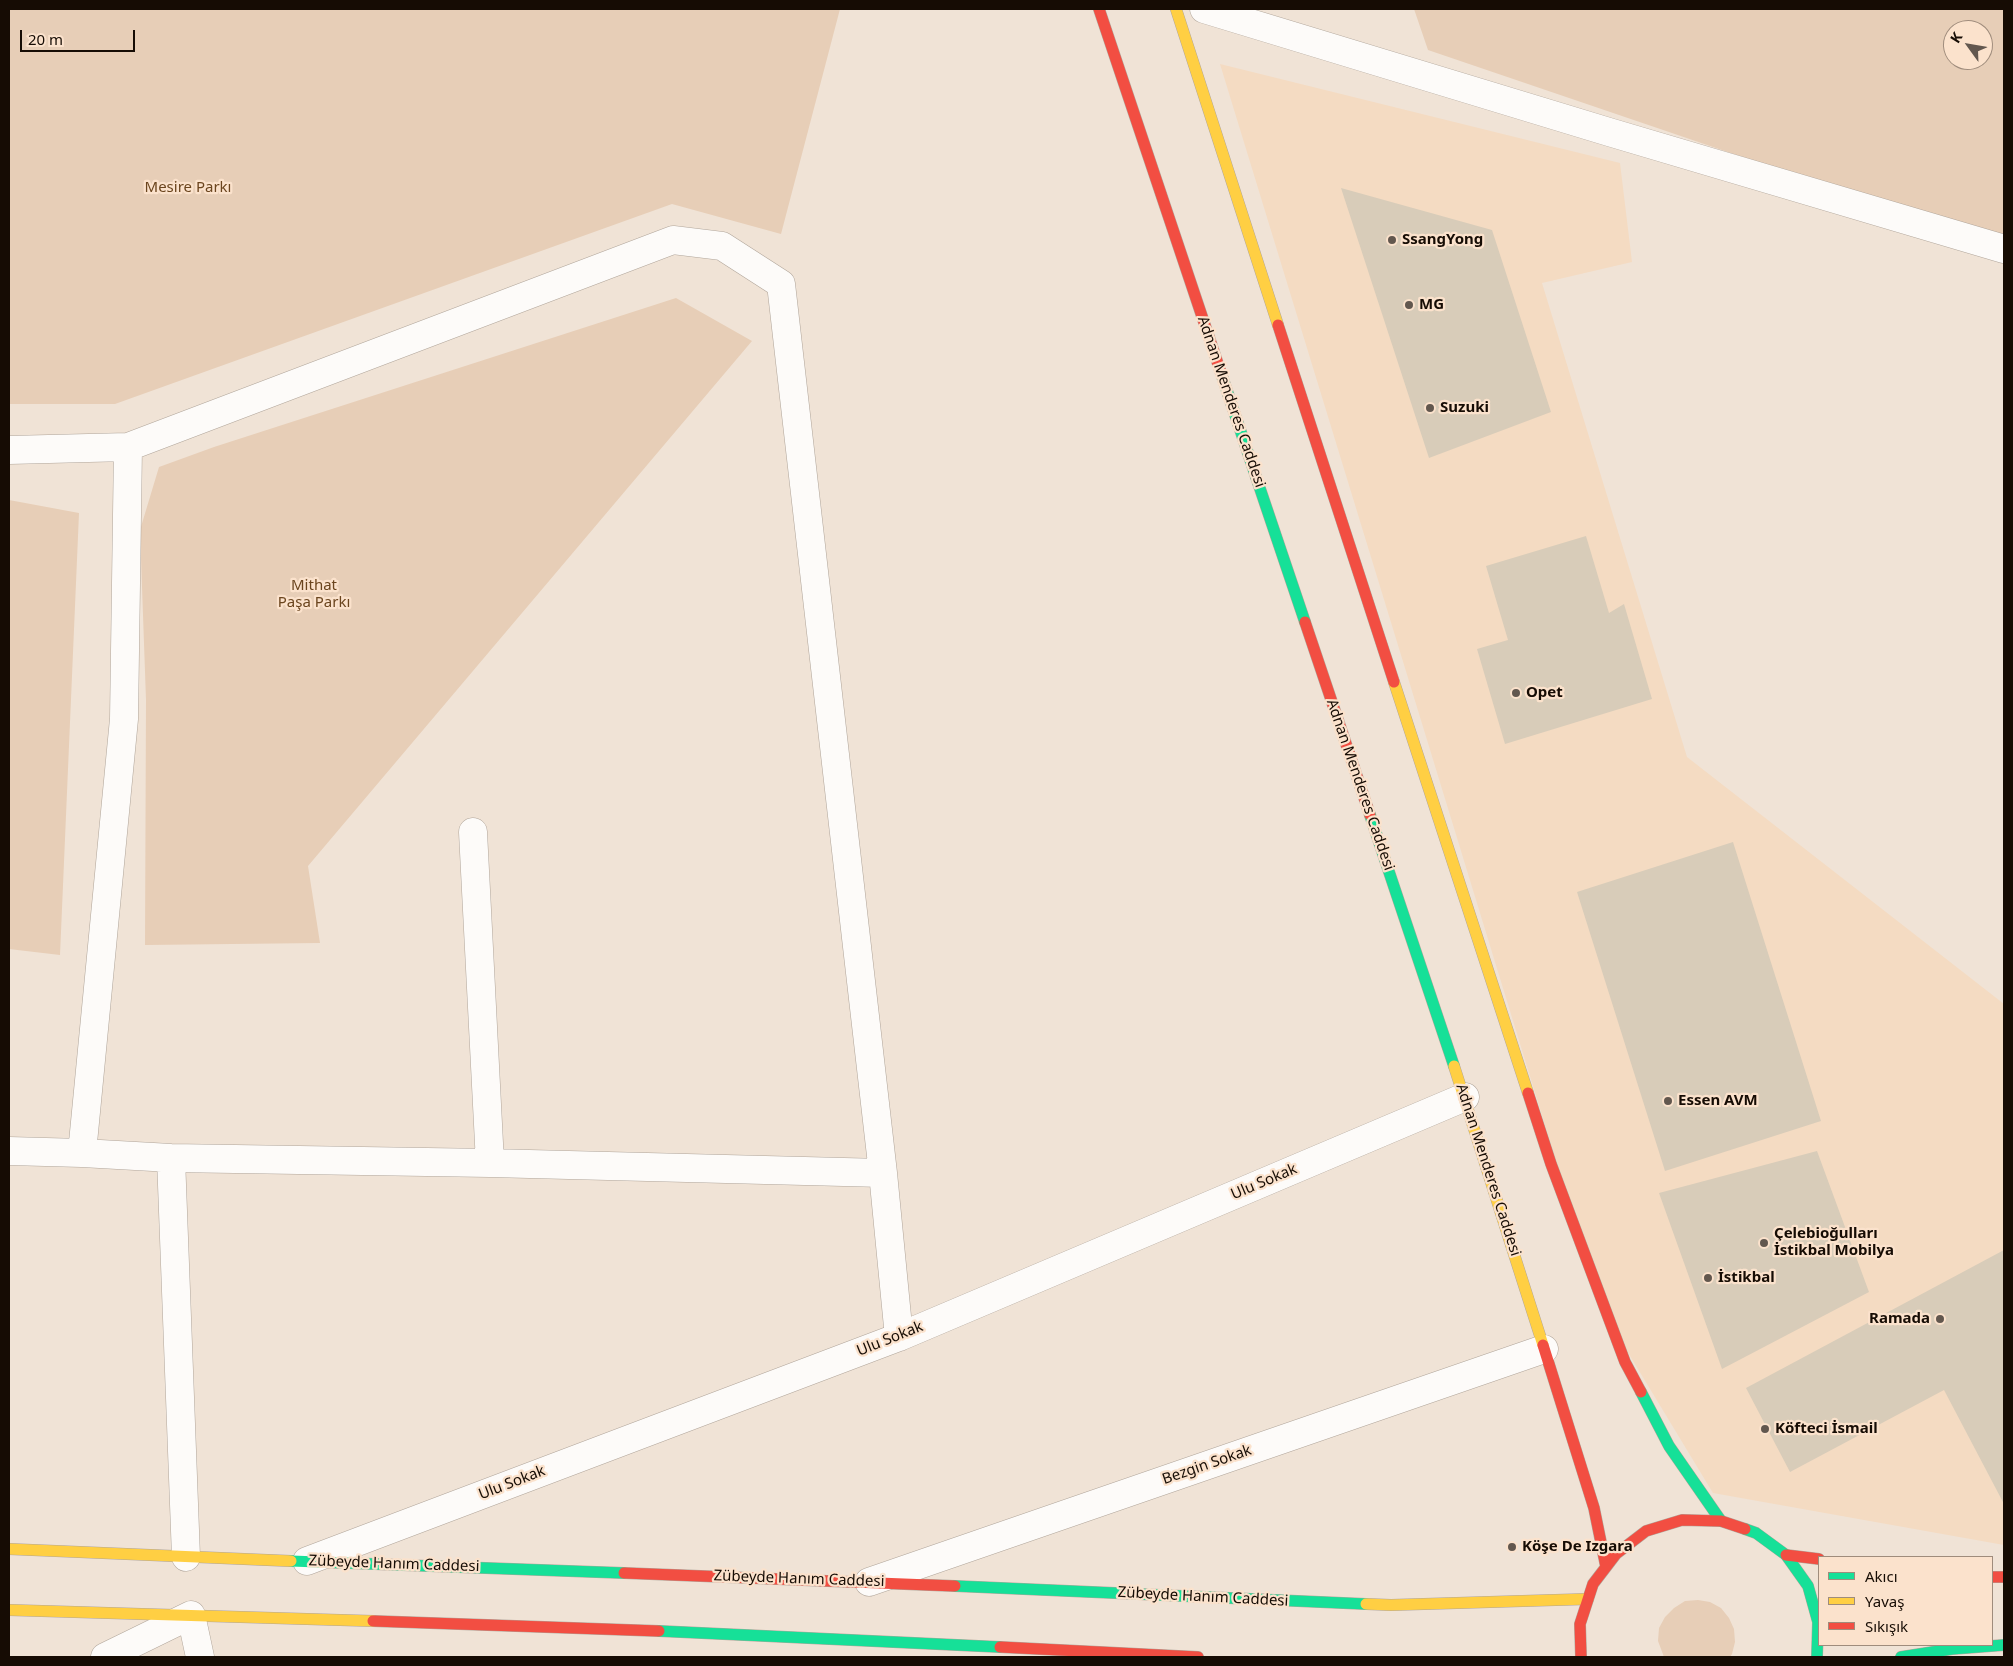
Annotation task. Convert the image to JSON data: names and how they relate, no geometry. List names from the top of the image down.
{
  "streets": {
    "main road": ["Adnan Menderes Caddesi", "Zübeyde Hanım Caddesi"],
    "street": ["Ulu Sokak", "Bezgin Sokak"]
  },
  "crossings": [
    ["Adnan Menderes Caddesi", "Ulu Sokak"],
    ["Adnan Menderes Caddesi", "Bezgin Sokak"],
    ["Ulu Sokak", "Zübeyde Hanım Caddesi"],
    ["Bezgin Sokak", "Zübeyde Hanım Caddesi"]
  ],
  "parks": ["Mesire Parkı", "Mithat Paşa Parkı"],
  "places": [
    "SsangYong",
    "MG",
    "Suzuki",
    "Opet",
    "Essen AVM",
    "Çelebioğulları İstikbal Mobilya",
    "İstikbal",
    "Ramada",
    "Köfteci İsmail",
    "Köşe De Izgara"
  ],
  "legend": ["Akıcı", "Yavaş", "Sıkışık"],
  "scale_bar": "20 m",
  "north": "top left"
}
